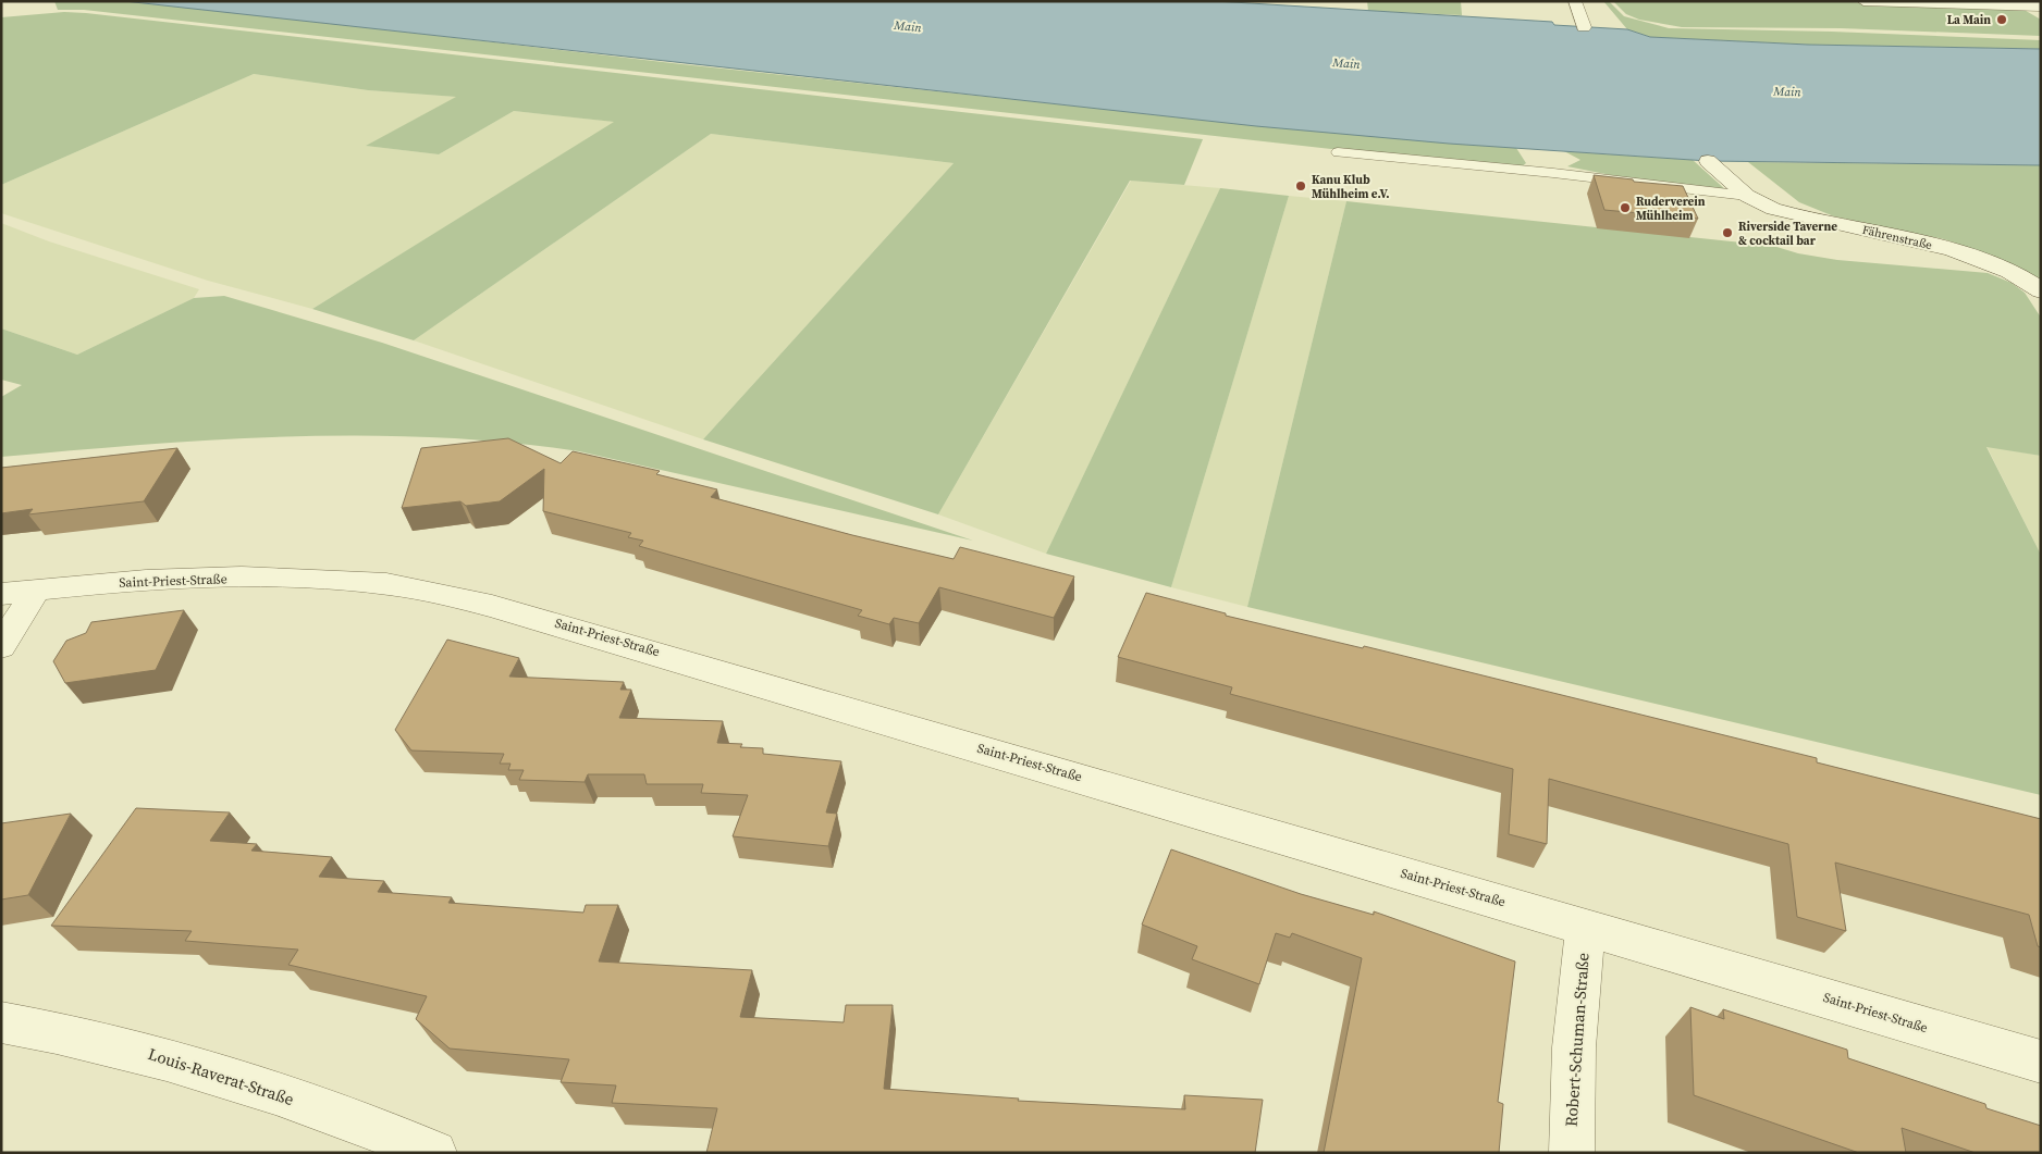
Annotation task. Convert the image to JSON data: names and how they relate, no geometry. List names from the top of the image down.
{
  "streets": {
    "street": [
      "Fährenstraße",
      "Saint-Priest-Straße",
      "Robert-Schuman-Straße",
      "Louis-Raverat-Straße"
    ]
  },
  "crossings": [
    ["Saint-Priest-Straße", "Robert-Schuman-Straße"]
  ],
  "water": ["Main"],
  "places": [
    "La Main",
    "Kanu Klub Mühlheim e.V.",
    "Ruderverein Mühlheim",
    "Riverside Taverne & cocktail bar"
  ]
}
